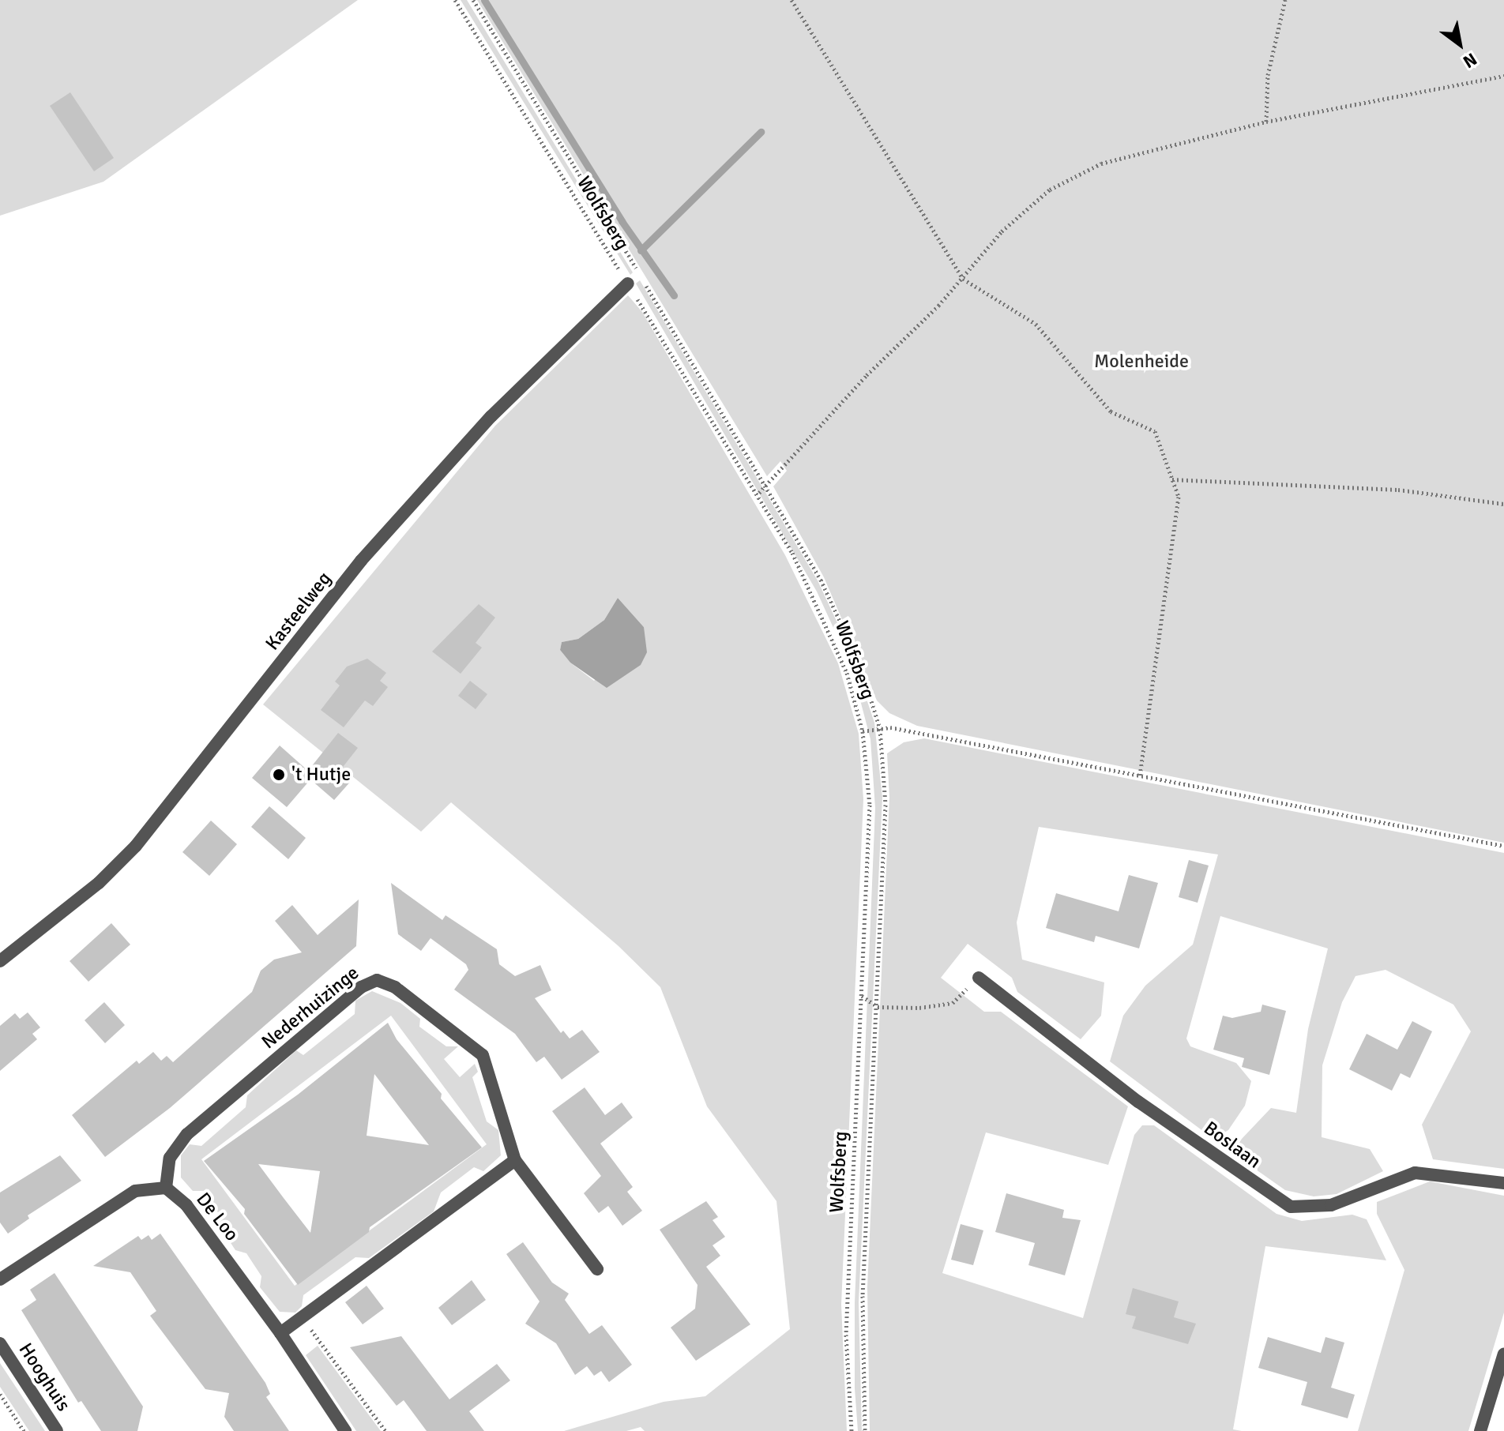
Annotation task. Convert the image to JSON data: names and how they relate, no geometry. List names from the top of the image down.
{
  "streets": {
    "street": [
      "Kasteelweg",
      "Nederhuizinge",
      "Boslaan",
      "De Loo",
      "Hooghuis"
    ],
    "path": ["Wolfsberg"]
  },
  "crossings": [
    ["Wolfsberg", "Kasteelweg"],
    ["Nederhuizinge", "De Loo"]
  ],
  "parks": ["Molenheide"],
  "places": ["'t Hutje"],
  "north": "bottom right"
}
